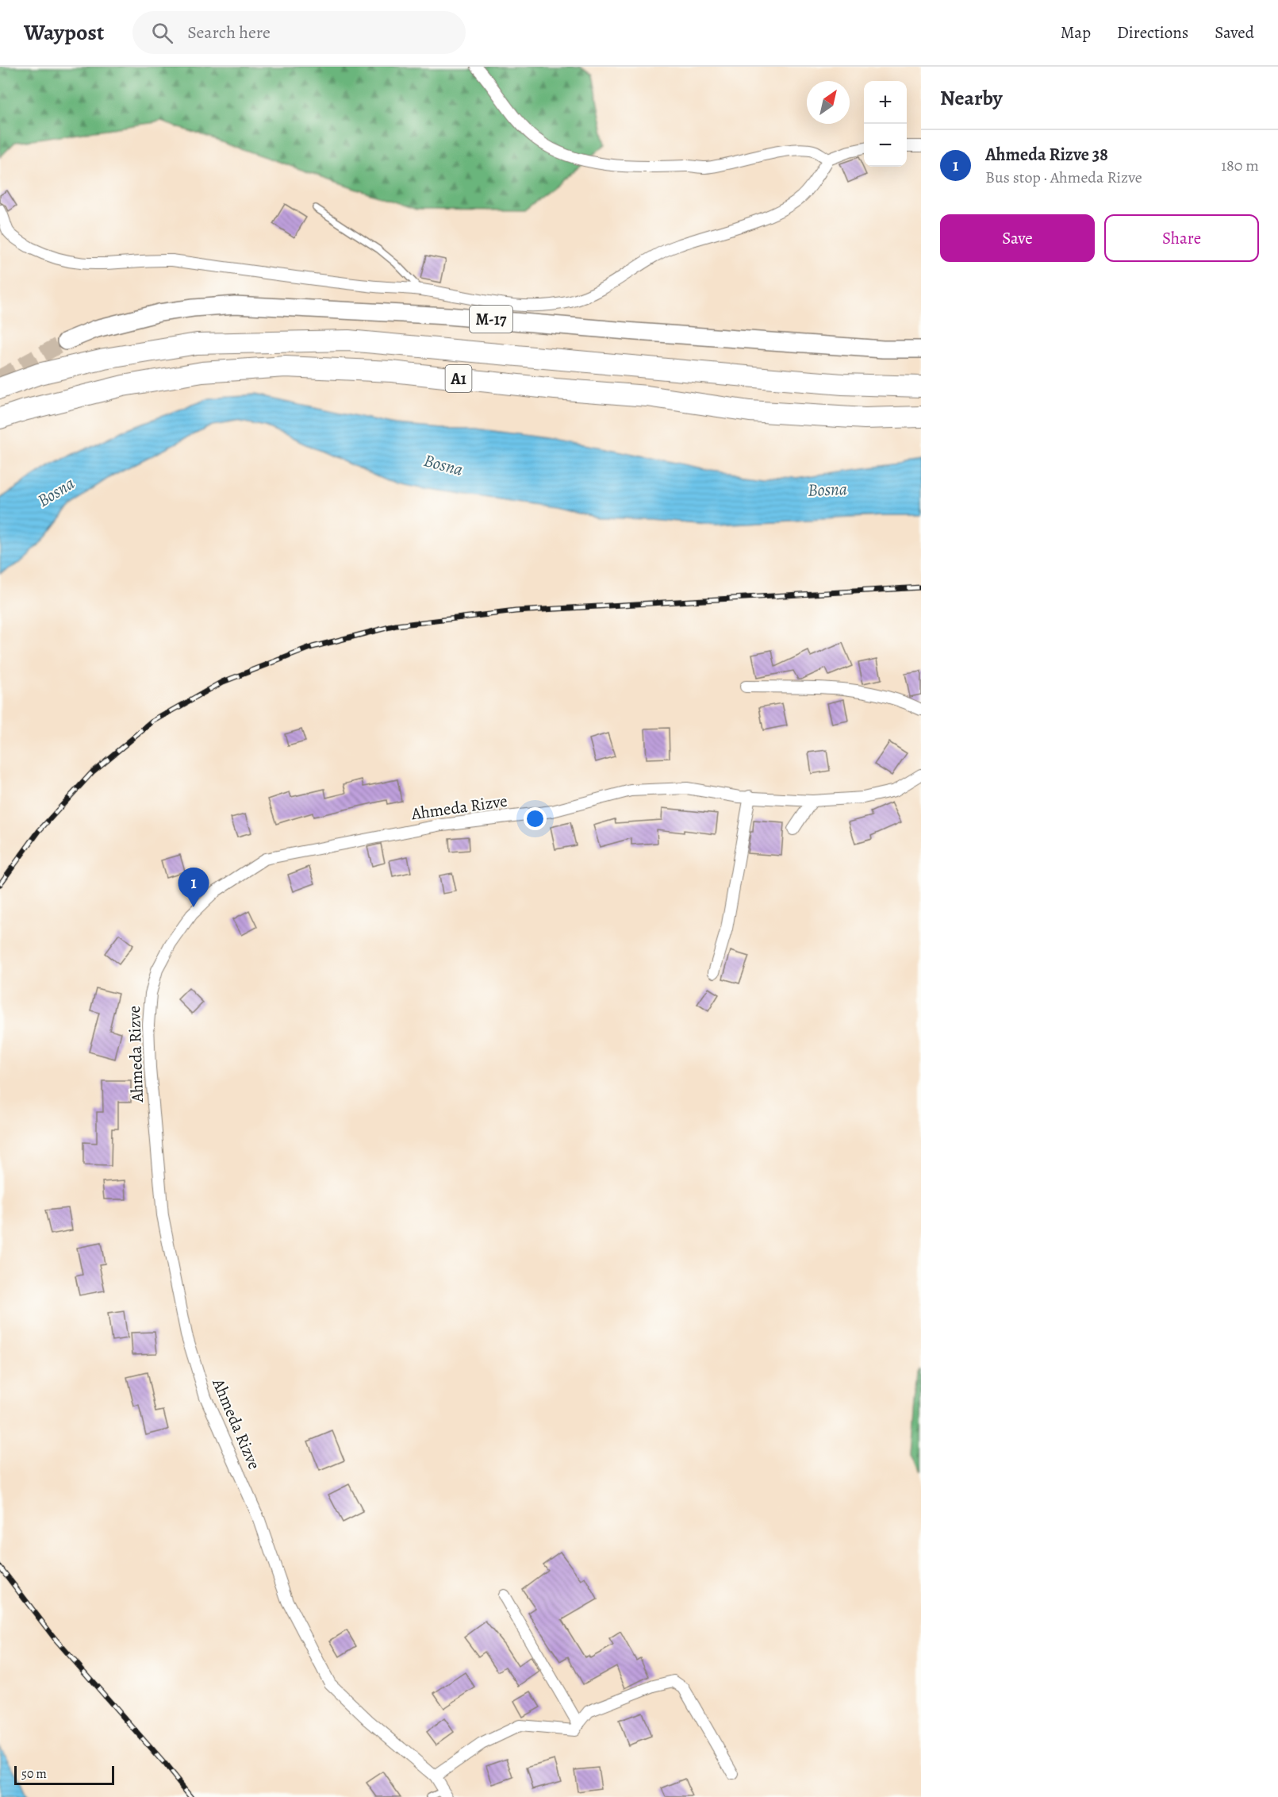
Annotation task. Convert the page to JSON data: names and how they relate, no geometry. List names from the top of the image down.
{
  "streets": {
    "highway": ["A1"],
    "main road": ["M-17"],
    "street": ["Ahmeda Rizve"]
  },
  "water": ["Bosna"],
  "scale_bar": "50 m",
  "north": "top right",
  "page": {
    "header": "Waypost",
    "search": "Search here",
    "nav": ["Map", "Directions", "Saved"],
    "heading": "Nearby",
    "map_buttons": ["+", "−"],
    "list": [
      {
        "mark": "1",
        "name": "Ahmeda Rizve 38",
        "note": "Bus stop · Ahmeda Rizve",
        "value": "180 m"
      }
    ],
    "buttons": ["Save", "Share"],
    "pins": "1",
    "scale": "50 m"
  }
}
